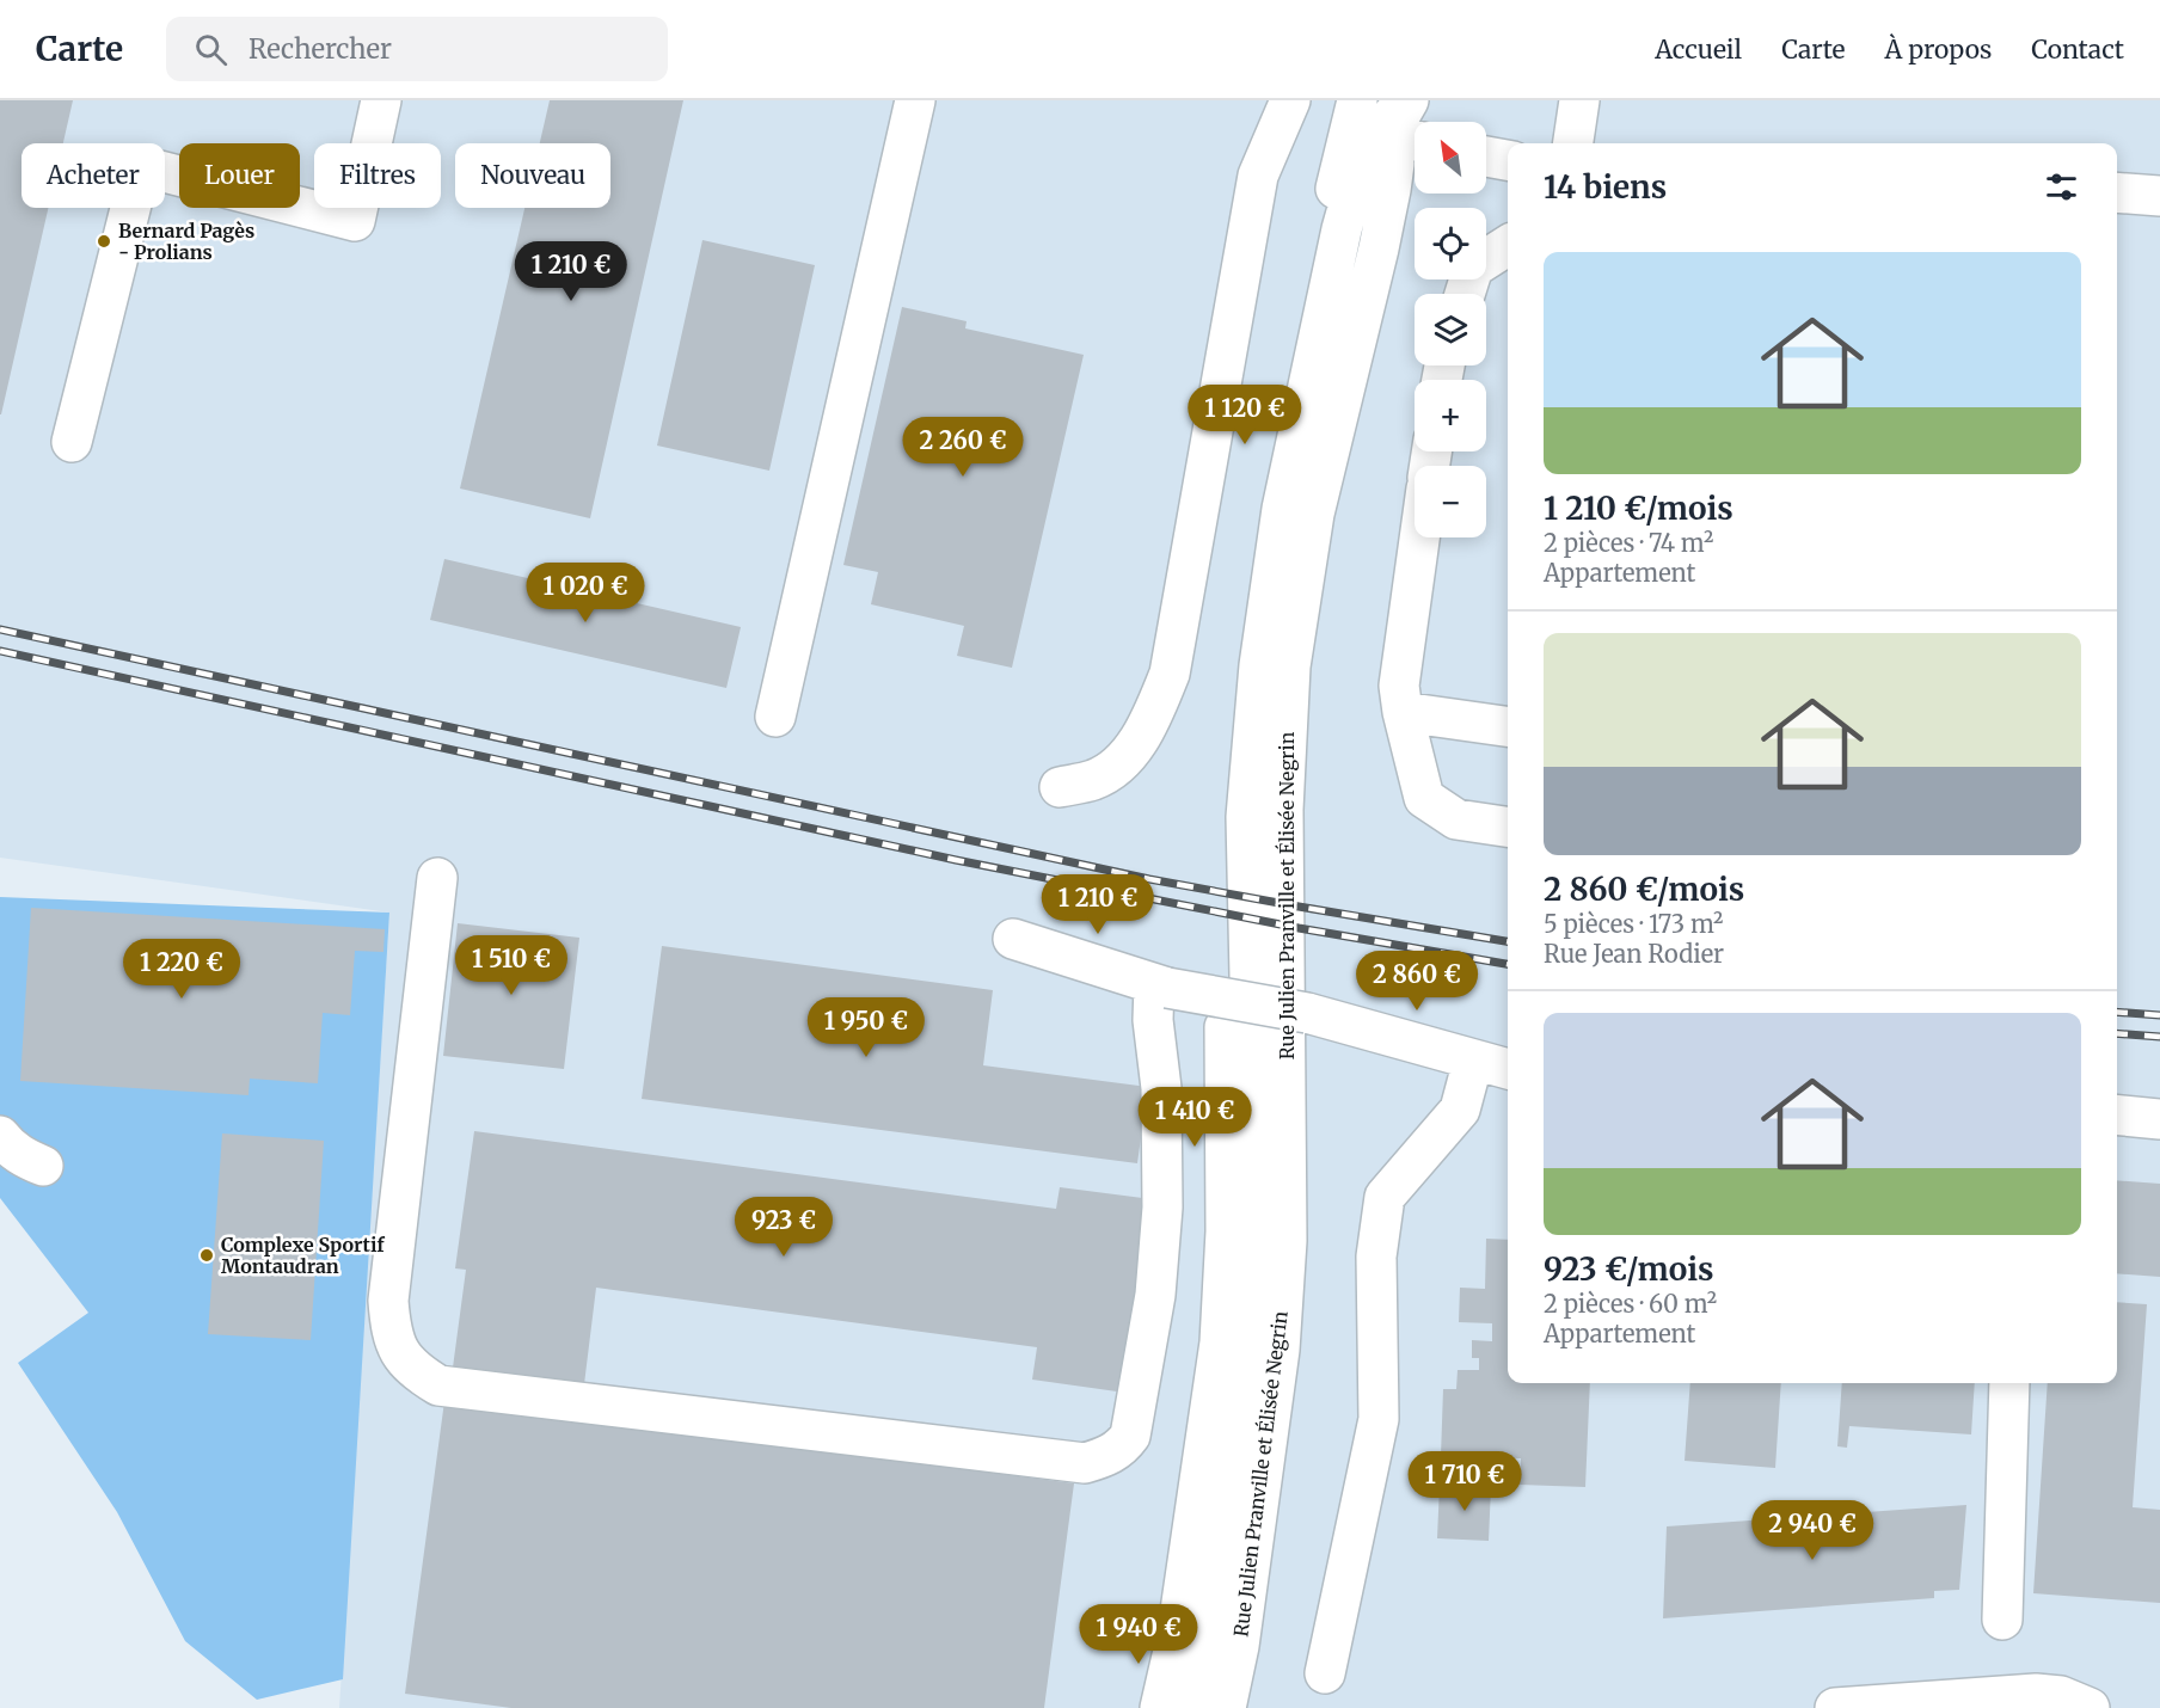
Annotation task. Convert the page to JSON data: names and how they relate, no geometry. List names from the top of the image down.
{
  "streets": {
    "street": ["Rue Julien Pranville et Élisée Negrin"]
  },
  "places": ["Bernard Pagès - Prolians", "Complexe Sportif Montaudran"],
  "north": "top left",
  "page": {
    "header": "Carte",
    "search": "Rechercher",
    "nav": [
      "Accueil",
      "Carte",
      "À propos",
      "Contact"
    ],
    "map_buttons": ["+", "−"],
    "chip": [
      "Acheter",
      "Louer",
      "Filtres",
      "Nouveau"
    ],
    "heading": "14 biens",
    "list": [
      {
        "name": "1 210 €/mois",
        "note": "2 pièces · 74 m² · Appartement"
      },
      {
        "name": "2 860 €/mois",
        "note": "5 pièces · 173 m² · Rue Jean Rodier"
      },
      {
        "name": "923 €/mois",
        "note": "2 pièces · 60 m² · Appartement"
      }
    ],
    "price": [
      "1 210 €",
      "1 120 €",
      "2 260 €",
      "1 020 €",
      "1 210 €",
      "1 510 €",
      "1 220 €",
      "2 860 €",
      "1 950 €",
      "1 410 €",
      "923 €",
      "1 710 €",
      "2 940 €",
      "1 940 €"
    ]
  }
}
